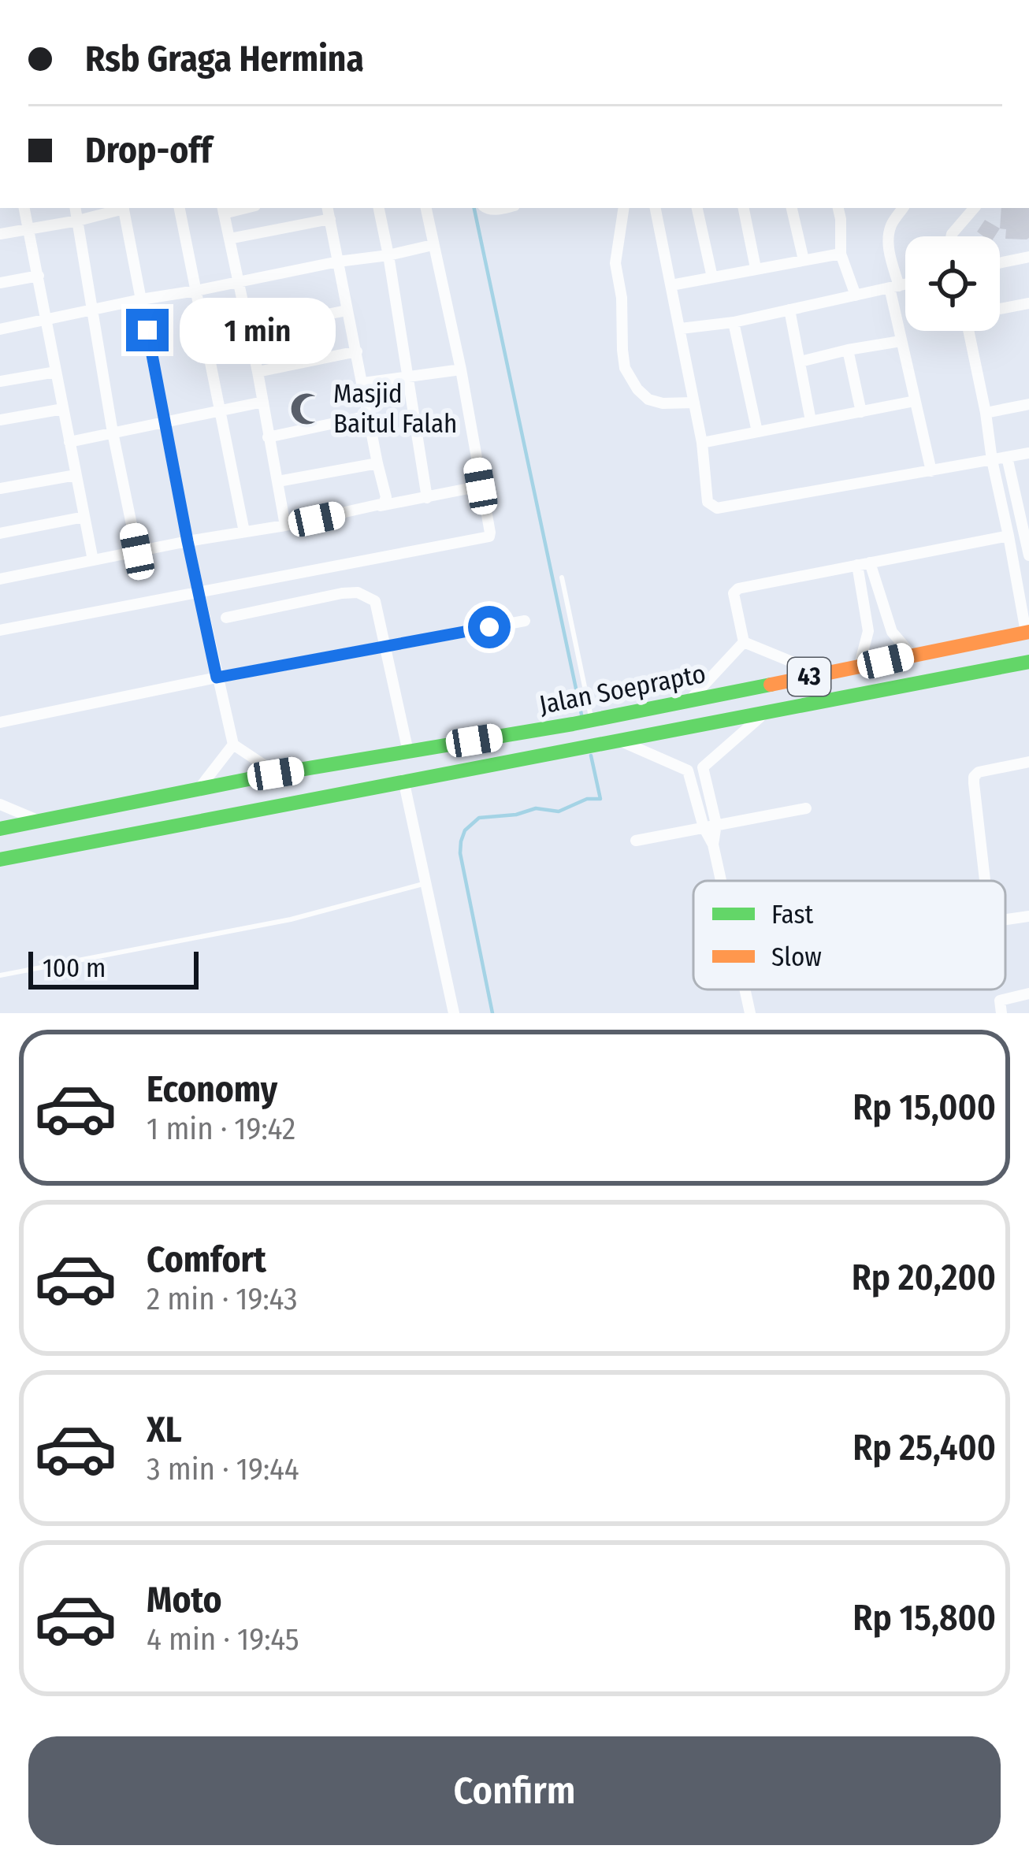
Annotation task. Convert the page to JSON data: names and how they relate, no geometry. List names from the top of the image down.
{
  "streets": {
    "main road": ["43", "Jalan Soeprapto"]
  },
  "places": {
    "mosque": ["Masjid Baitul Falah"]
  },
  "legend": ["Fast", "Slow"],
  "scale_bar": "100 m",
  "page": {
    "banner": ["Rsb Graga Hermina", "Drop-off"],
    "bubble": "1 min",
    "scale": "100 m",
    "list": [
      {
        "name": "Economy",
        "note": "1 min · 19:42",
        "value": "Rp 15,000"
      },
      {
        "name": "Comfort",
        "note": "2 min · 19:43",
        "value": "Rp 20,200"
      },
      {
        "name": "XL",
        "note": "3 min · 19:44",
        "value": "Rp 25,400"
      },
      {
        "name": "Moto",
        "note": "4 min · 19:45",
        "value": "Rp 15,800"
      }
    ],
    "buttons": "Confirm"
  }
}
